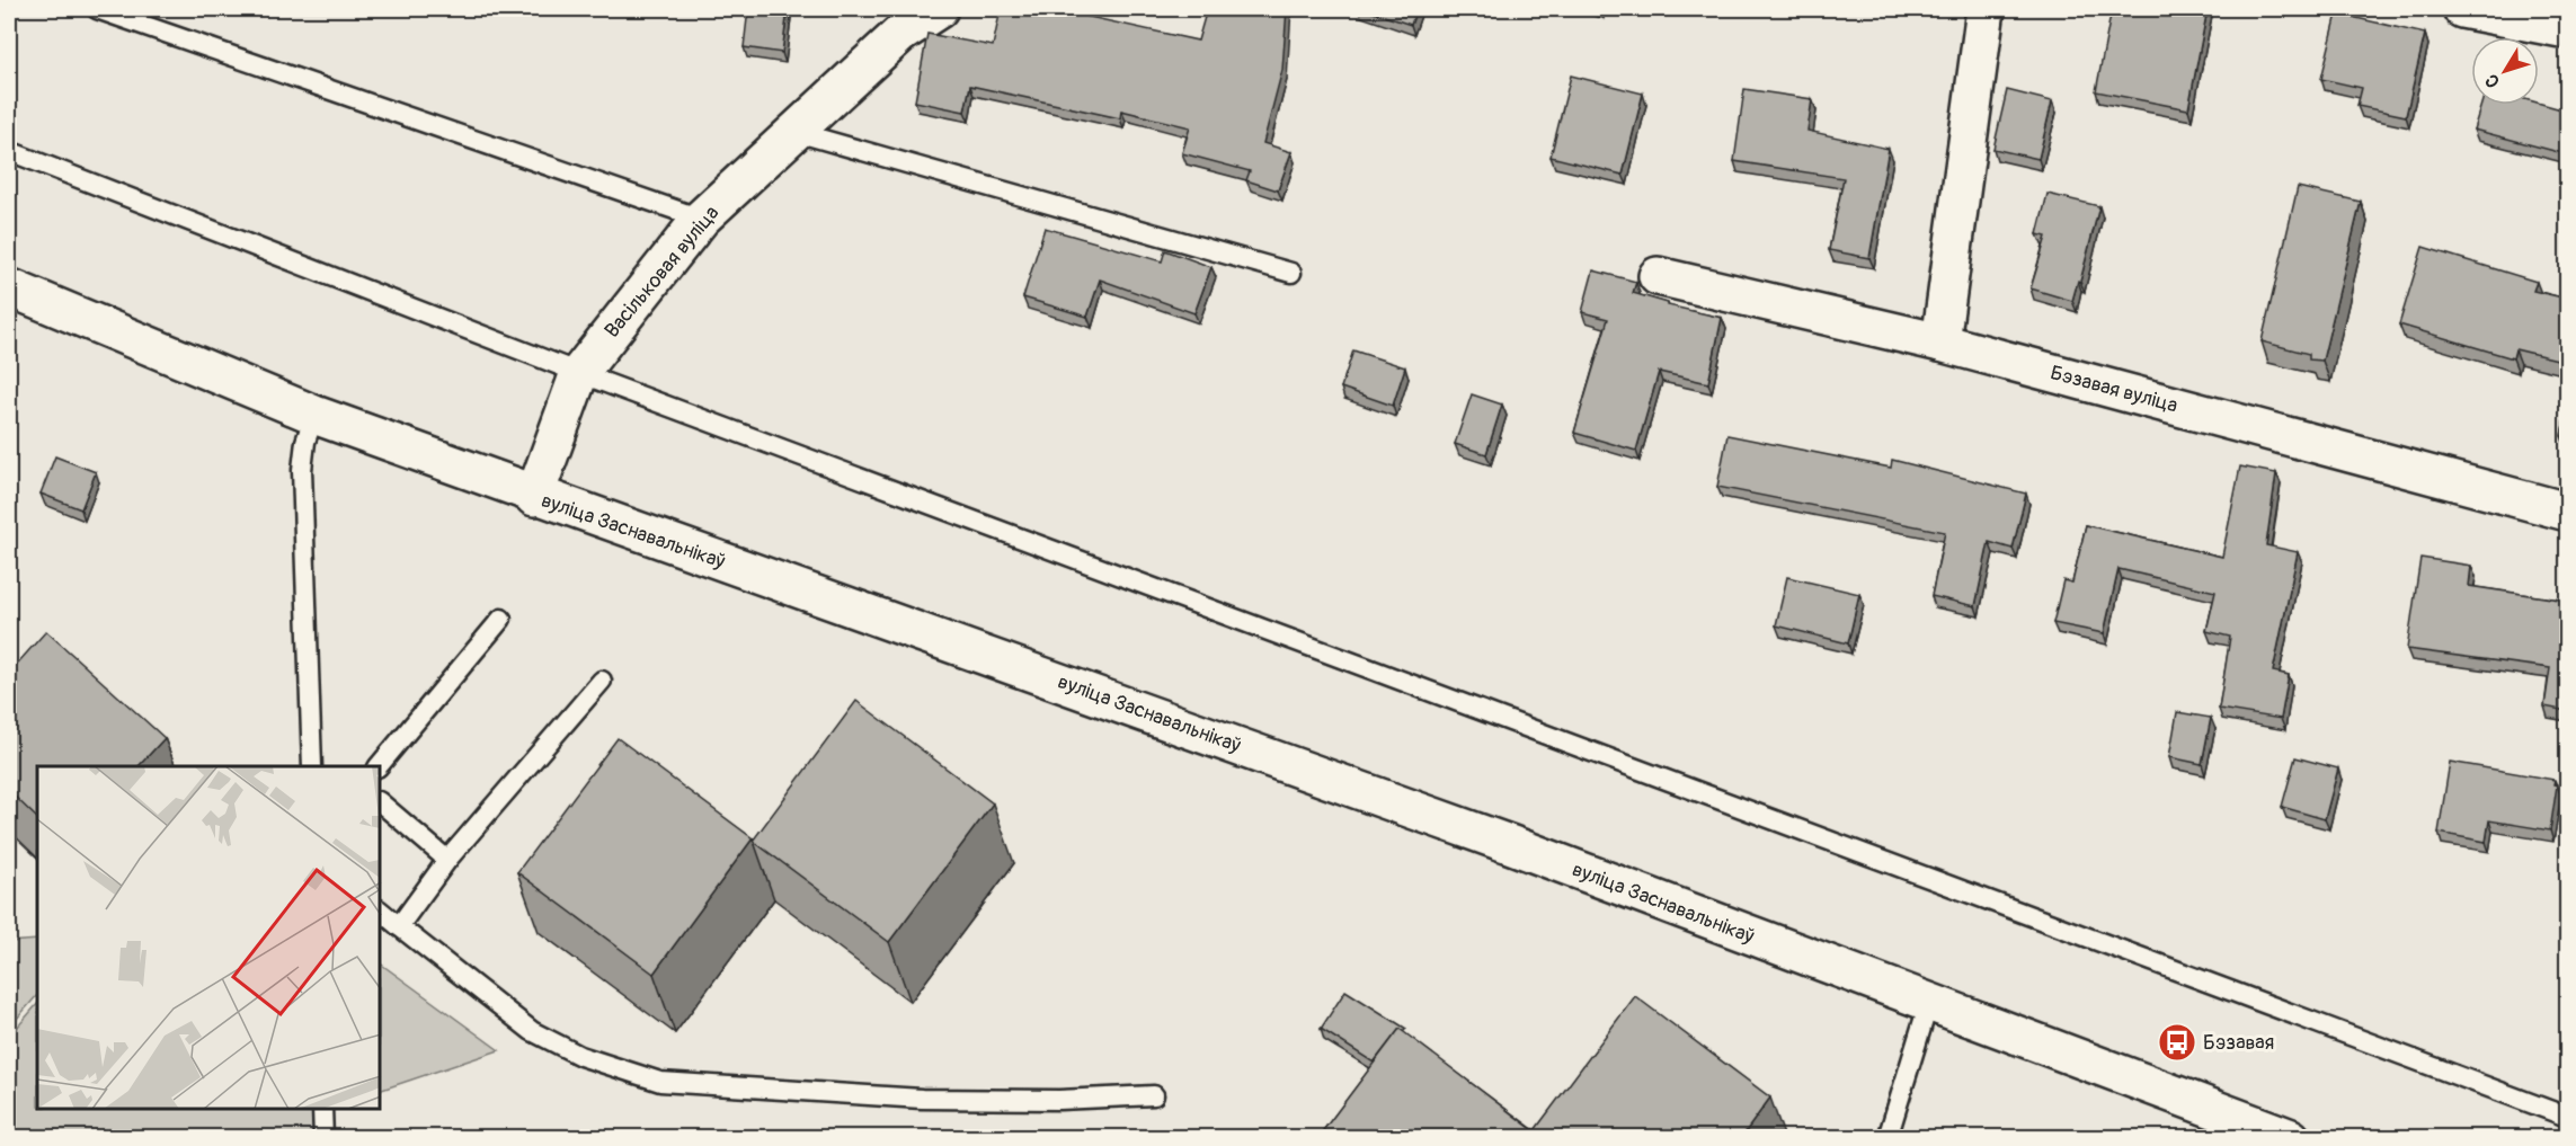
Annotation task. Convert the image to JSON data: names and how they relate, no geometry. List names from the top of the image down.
{
  "streets": {
    "main road": ["Васільковая вуліца", "Бэзавая вуліца", "вуліца Заснавальнікаў"]
  },
  "crossings": [
    ["Васільковая вуліца", "вуліца Заснавальнікаў"]
  ],
  "places": {
    "bus stop": ["Бэзавая"]
  },
  "north": "bottom left"
}
